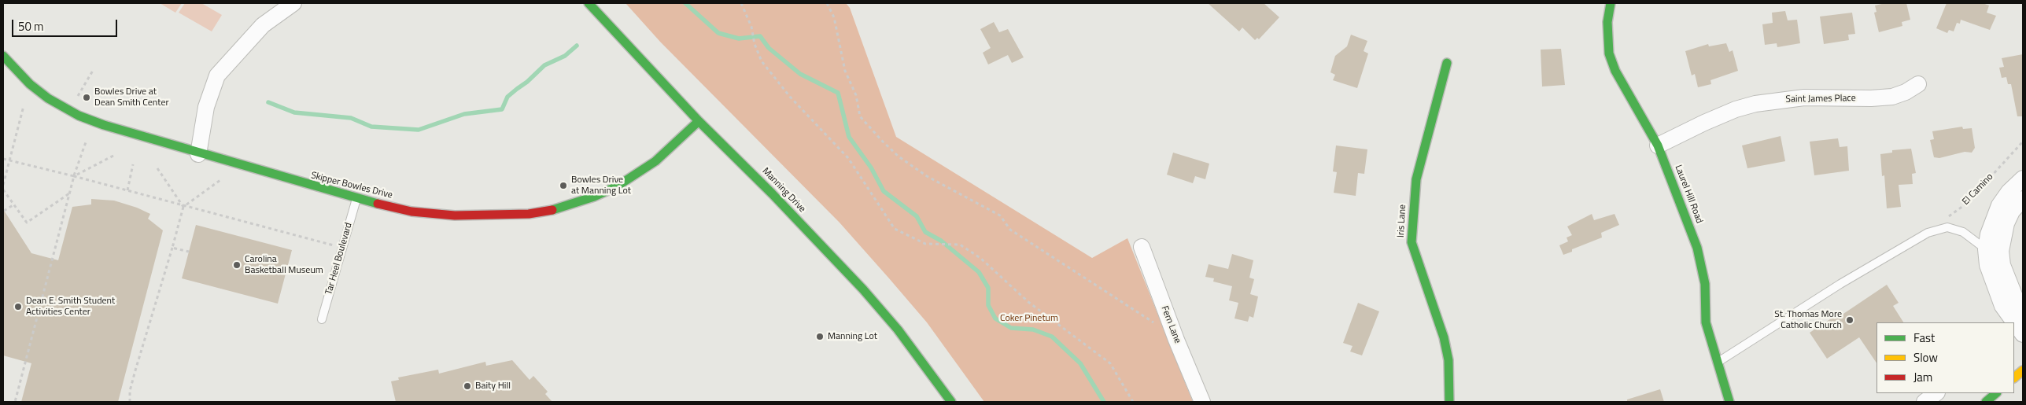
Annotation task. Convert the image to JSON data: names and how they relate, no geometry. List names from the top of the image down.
{
  "streets": {
    "main road": [
      "Skipper Bowles Drive",
      "Manning Drive",
      "Laurel Hill Road",
      "Iris Lane"
    ],
    "street": ["Saint James Place", "Fern Lane"],
    "lane": ["Tar Heel Boulevard"],
    "path": ["El Camino"]
  },
  "crossings": [
    ["Saint James Place", "Laurel Hill Road"],
    ["Skipper Bowles Drive", "Manning Drive"],
    ["Skipper Bowles Drive", "Tar Heel Boulevard"]
  ],
  "parks": ["Coker Pinetum"],
  "places": [
    "Bowles Drive at Dean Smith Center",
    "Bowles Drive at Manning Lot",
    "Carolina Basketball Museum",
    "Dean E. Smith Student Activities Center",
    "St. Thomas More Catholic Church",
    "Manning Lot",
    "Baity Hill"
  ],
  "legend": ["Fast", "Slow", "Jam"],
  "scale_bar": "50 m"
}
